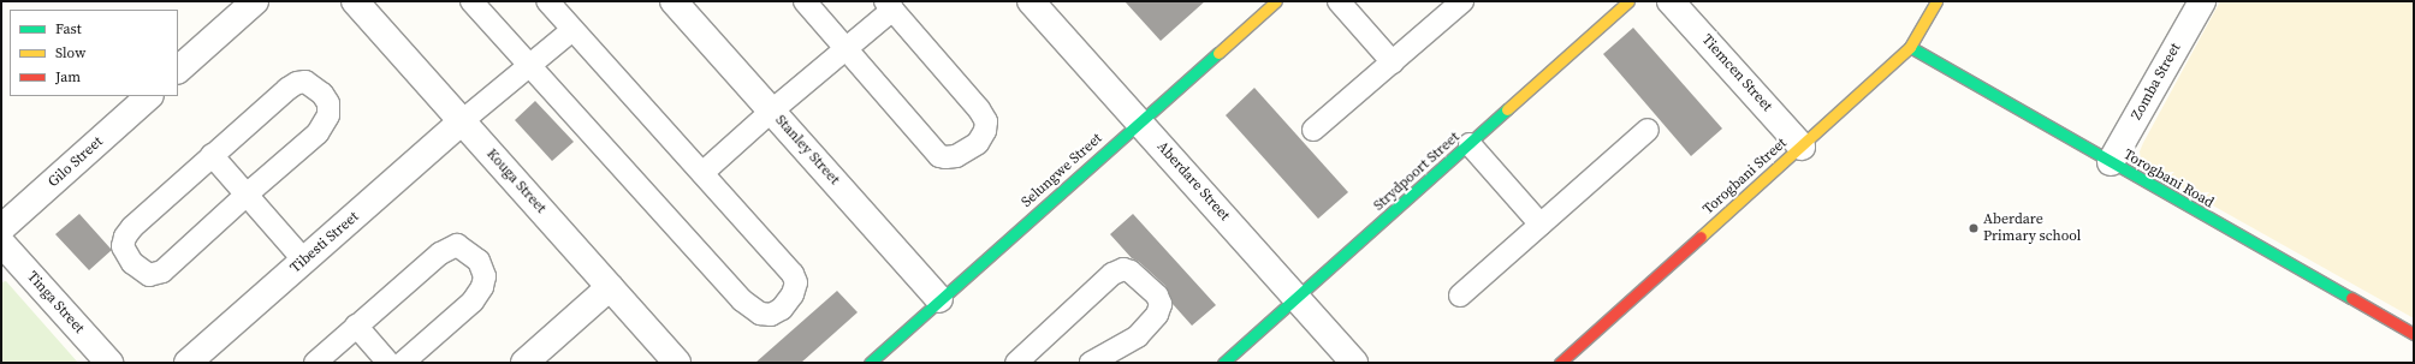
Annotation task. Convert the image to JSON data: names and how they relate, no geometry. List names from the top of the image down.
{
  "streets": {
    "street": [
      "Tiemcen Street",
      "Zomba Street",
      "Stanley Street",
      "Gilo Street",
      "Selungwe Street",
      "Strydpoort Street",
      "Torogbani Street",
      "Torogbani Road",
      "Kouga Street",
      "Aberdare Street",
      "Tibesti Street",
      "Tinga Street"
    ]
  },
  "crossings": [
    ["Tiemcen Street", "Torogbani Street"],
    ["Zomba Street", "Torogbani Road"],
    ["Stanley Street", "Selungwe Street"],
    ["Selungwe Street", "Aberdare Street"],
    ["Strydpoort Street", "Aberdare Street"],
    ["Torogbani Street", "Torogbani Road"],
    ["Kouga Street", "Tibesti Street"]
  ],
  "places": ["Aberdare Primary school"],
  "legend": ["Fast", "Slow", "Jam"]
}
